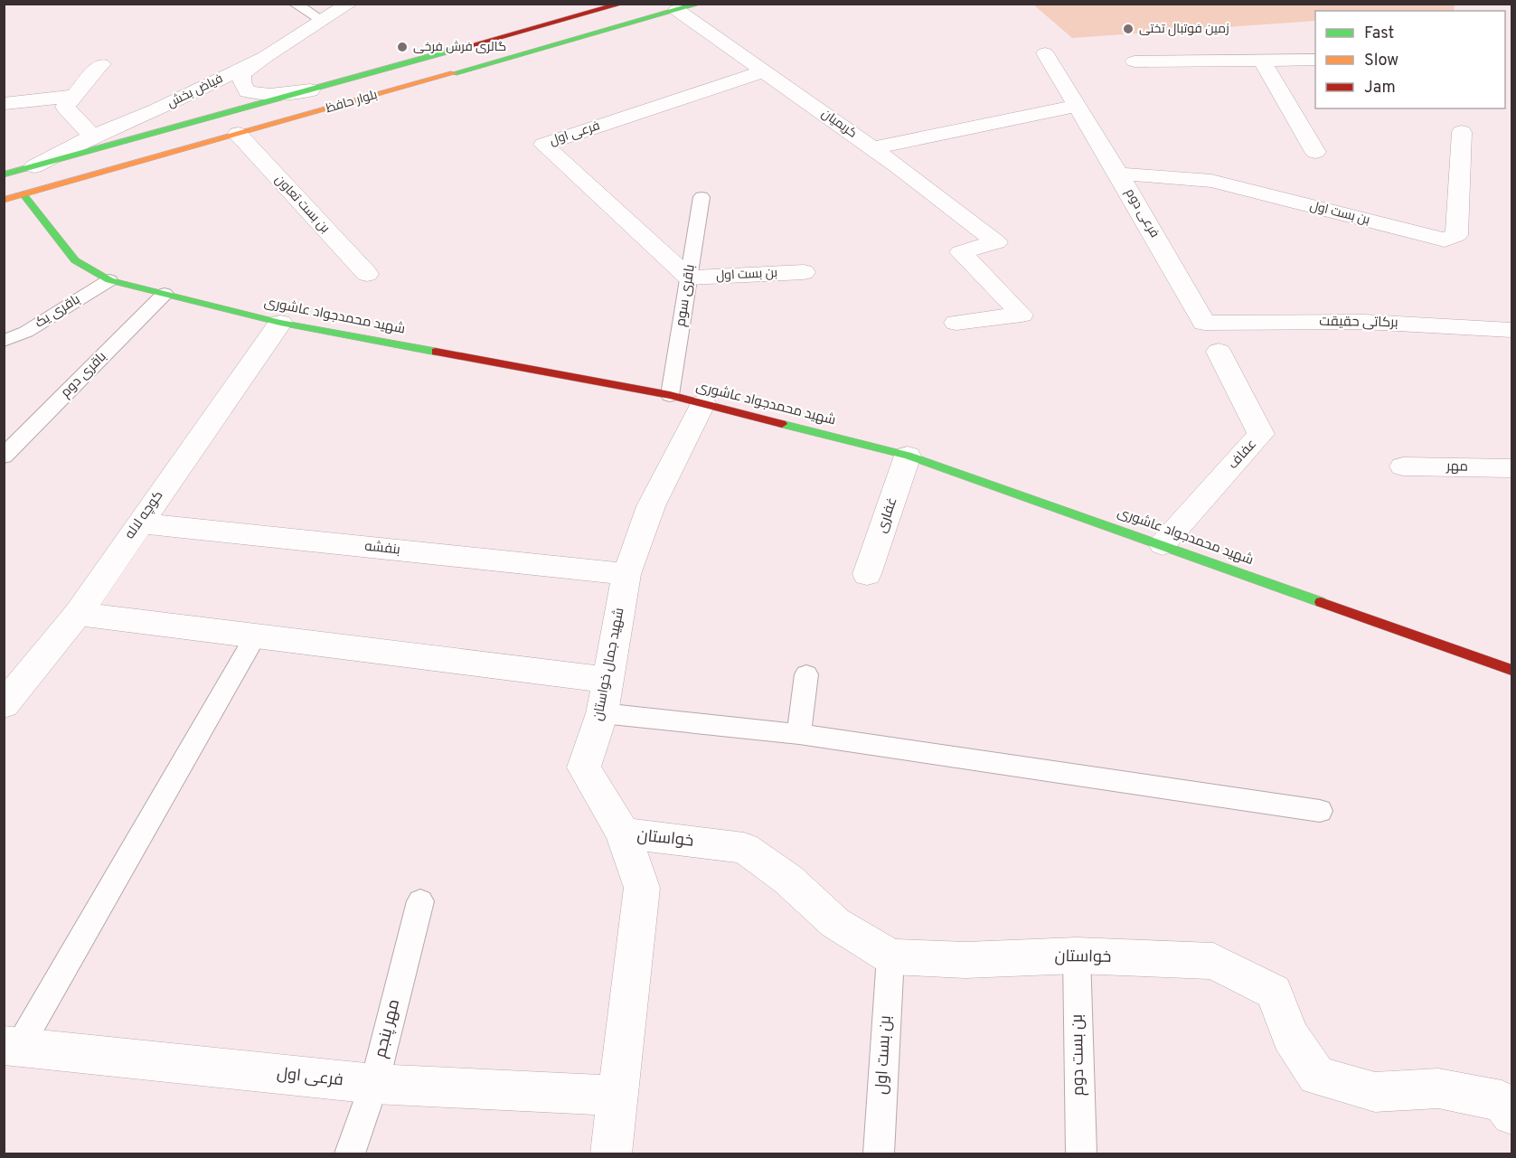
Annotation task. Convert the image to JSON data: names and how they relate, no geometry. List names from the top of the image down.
{
  "streets": {
    "main road": ["بلوار حافظ", "شهید محمدجواد عاشوری"],
    "street": [
      "فیاض بخش",
      "کریمیان",
      "فرعی اول",
      "بن‌ بست تعاون",
      "فرعی دوم",
      "بن بست اول",
      "برکاتی حقیقت",
      "عفاف",
      "مهر",
      "کوچه لاله",
      "غفاری",
      "بنفشه",
      "شهید جمال خواستان",
      "خواستان"
    ],
    "lane": [
      "باقری سوم",
      "باقری یک",
      "باقری دوم",
      "مهر پنجم",
      "بن بست دوم"
    ]
  },
  "crossings": [
    ["فیاض بخش", "بلوار حافظ"],
    ["بلوار حافظ", "کریمیان"],
    ["بلوار حافظ", "بن‌ بست تعاون"],
    ["بلوار حافظ", "شهید محمدجواد عاشوری"],
    ["کریمیان", "فرعی اول"],
    ["فرعی اول", "بن بست اول"],
    ["فرعی اول", "باقری سوم"],
    ["فرعی اول", "شهید جمال خواستان"],
    ["فرعی اول", "مهر پنجم"],
    ["فرعی دوم", "بن بست اول"],
    ["فرعی دوم", "برکاتی حقیقت"],
    ["بن بست اول", "باقری سوم"],
    ["بن بست اول", "خواستان"],
    ["باقری سوم", "شهید محمدجواد عاشوری"],
    ["باقری یک", "شهید محمدجواد عاشوری"],
    ["شهید محمدجواد عاشوری", "باقری دوم"],
    ["شهید محمدجواد عاشوری", "عفاف"],
    ["شهید محمدجواد عاشوری", "کوچه لاله"],
    ["شهید محمدجواد عاشوری", "غفاری"],
    ["شهید محمدجواد عاشوری", "شهید جمال خواستان"],
    ["کوچه لاله", "بنفشه"],
    ["بنفشه", "شهید جمال خواستان"],
    ["شهید جمال خواستان", "خواستان"],
    ["خواستان", "بن بست دوم"]
  ],
  "places": ["زمین فوتبال تختی", "گالری فرش فرخی"],
  "legend": ["Fast", "Slow", "Jam"]
}
